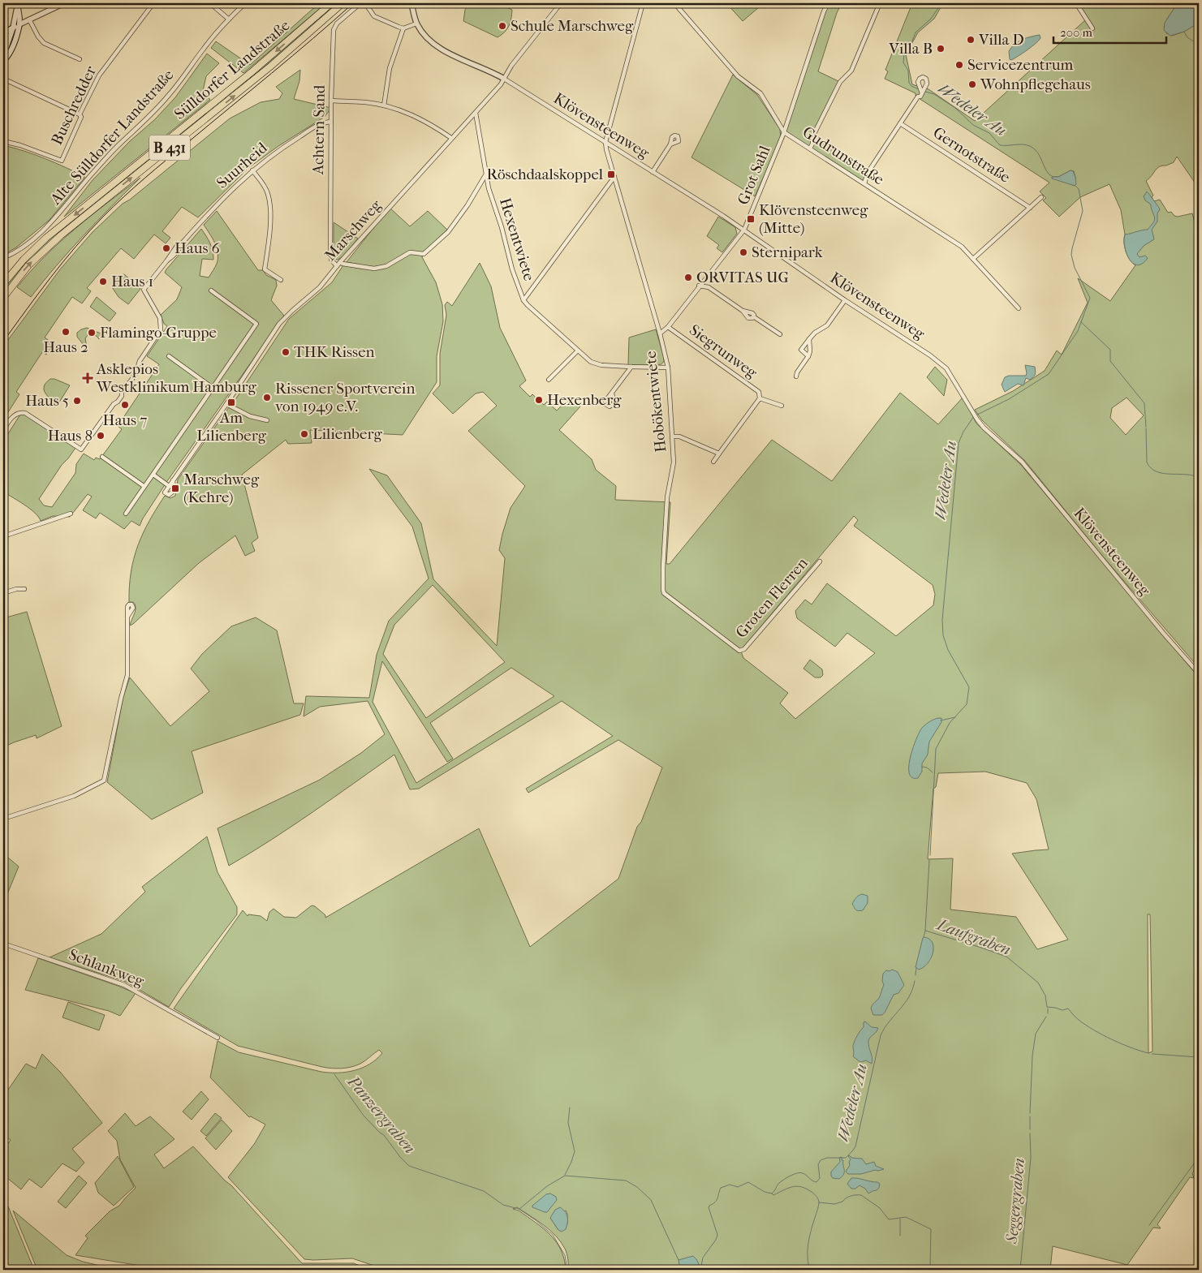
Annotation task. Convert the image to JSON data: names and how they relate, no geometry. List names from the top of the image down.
{
  "streets": {
    "highway": ["Sülldorfer Landstraße", "B 431"],
    "street": [
      "Buschredder",
      "Klövensteenweg",
      "Achtern Sand",
      "Alte Sülldorfer Landstraße",
      "Gernotstraße",
      "Gudrunstraße",
      "Suurheid",
      "Grot Sahl",
      "Marschweg",
      "Hexentwiete",
      "Siegrunweg",
      "Hobökentwiete",
      "Groten Flerren",
      "Schlankweg"
    ]
  },
  "crossings": [
    ["Klövensteenweg", "Grot Sahl"],
    ["Klövensteenweg", "Marschweg"],
    ["Klövensteenweg", "Hobökentwiete"],
    ["Achtern Sand", "Suurheid"],
    ["Achtern Sand", "Marschweg"],
    ["Gudrunstraße", "Grot Sahl"],
    ["Grot Sahl", "Siegrunweg"],
    ["Grot Sahl", "Hobökentwiete"],
    ["Marschweg", "Hexentwiete"],
    ["Hexentwiete", "Hobökentwiete"],
    ["Hobökentwiete", "Groten Flerren"]
  ],
  "water": [
    "Wedeler Au",
    "Laufgraben",
    "Panzergraben",
    "Seggergraben"
  ],
  "places": {
    "other": [
      "Schule Marschweg",
      "Villa D",
      "Villa B",
      "Servicezentrum",
      "Wohnpflegehaus",
      "Haus 6",
      "Sternipark",
      "ORVITAS UG",
      "Haus 1",
      "Haus 2",
      "Flamingo-Gruppe",
      "THK Rissen",
      "Rissener Sportverein von 1949 e.V.",
      "Hexenberg",
      "Haus 5",
      "Haus 7",
      "Lilienberg",
      "Haus 8"
    ],
    "transit": [
      "Röschdaalskoppel",
      "Klövensteenweg (Mitte)",
      "Am Lilienberg",
      "Marschweg (Kehre)"
    ],
    "health": ["Asklepios Westklinikum Hamburg"]
  },
  "scale_bar": "200 m"
}
